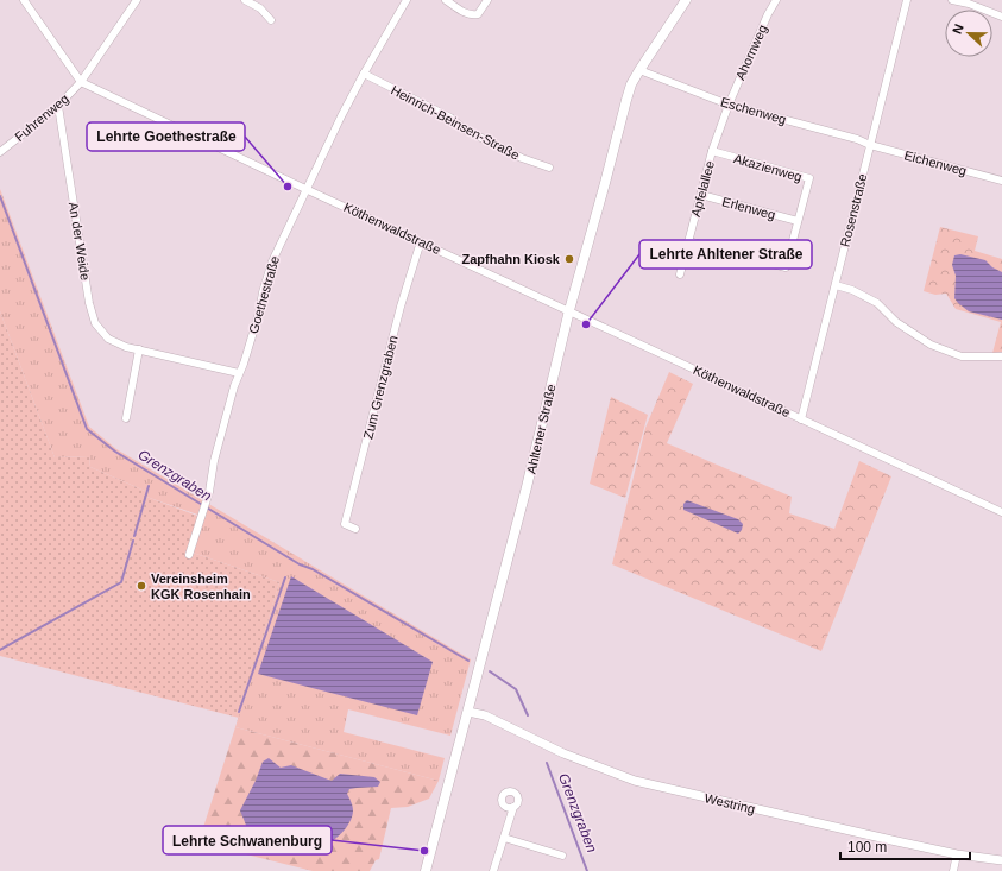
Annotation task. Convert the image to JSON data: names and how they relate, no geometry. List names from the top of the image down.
{
  "streets": {
    "main road": ["Ahltener Straße"],
    "street": [
      "Ahornweg",
      "Eschenweg",
      "Fuhrenweg",
      "Heinrich-Beinsen-Straße",
      "Eichenweg",
      "Akazienweg",
      "Apfelallee",
      "Erlenweg",
      "Rosenstraße",
      "Köthenwaldstraße",
      "An der Weide",
      "Goethestraße",
      "Zum Grenzgraben",
      "Westring"
    ]
  },
  "crossings": [
    ["Ahornweg", "Eschenweg"],
    ["Ahornweg", "Apfelallee"],
    ["Eschenweg", "Eichenweg"],
    ["Eschenweg", "Apfelallee"],
    ["Eschenweg", "Rosenstraße"],
    ["Eschenweg", "Ahltener Straße"],
    ["Fuhrenweg", "Köthenwaldstraße"],
    ["Fuhrenweg", "An der Weide"],
    ["Heinrich-Beinsen-Straße", "Goethestraße"],
    ["Eichenweg", "Rosenstraße"],
    ["Akazienweg", "Apfelallee"],
    ["Akazienweg", "Erlenweg"],
    ["Apfelallee", "Erlenweg"],
    ["Rosenstraße", "Köthenwaldstraße"],
    ["Köthenwaldstraße", "Goethestraße"],
    ["Köthenwaldstraße", "Zum Grenzgraben"],
    ["Köthenwaldstraße", "Ahltener Straße"],
    ["An der Weide", "Goethestraße"],
    ["Ahltener Straße", "Westring"]
  ],
  "water": ["Grenzgraben"],
  "places": [
    "Lehrte Goethestraße",
    "Zapfhahn Kiosk",
    "Lehrte Ahltener Straße",
    "Vereinsheim KGK Rosenhain",
    "Lehrte Schwanenburg"
  ],
  "scale_bar": "100 m",
  "north": "left"
}
